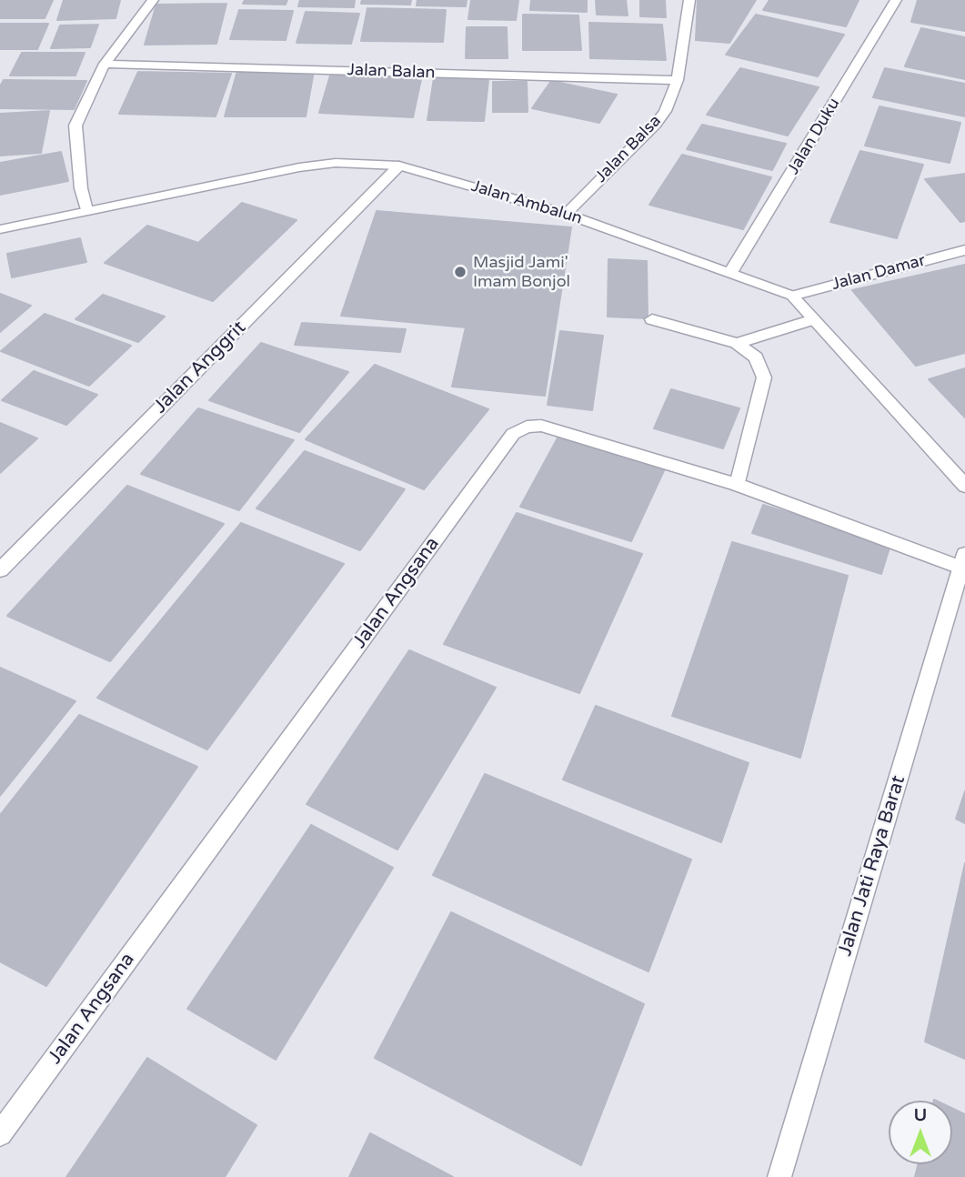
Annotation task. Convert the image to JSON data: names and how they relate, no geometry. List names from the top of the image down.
{
  "streets": {
    "street": [
      "Jalan Balan",
      "Jalan Duku",
      "Jalan Balsa",
      "Jalan Ambalun",
      "Jalan Damar",
      "Jalan Anggrit",
      "Jalan Angsana",
      "Jalan Jati Raya Barat"
    ]
  },
  "crossings": [
    ["Jalan Balan", "Jalan Balsa"],
    ["Jalan Duku", "Jalan Ambalun"],
    ["Jalan Balsa", "Jalan Ambalun"],
    ["Jalan Ambalun", "Jalan Damar"],
    ["Jalan Ambalun", "Jalan Anggrit"],
    ["Jalan Angsana", "Jalan Jati Raya Barat"]
  ],
  "places": ["Masjid Jami' Imam Bonjol"],
  "north": "top"
}
